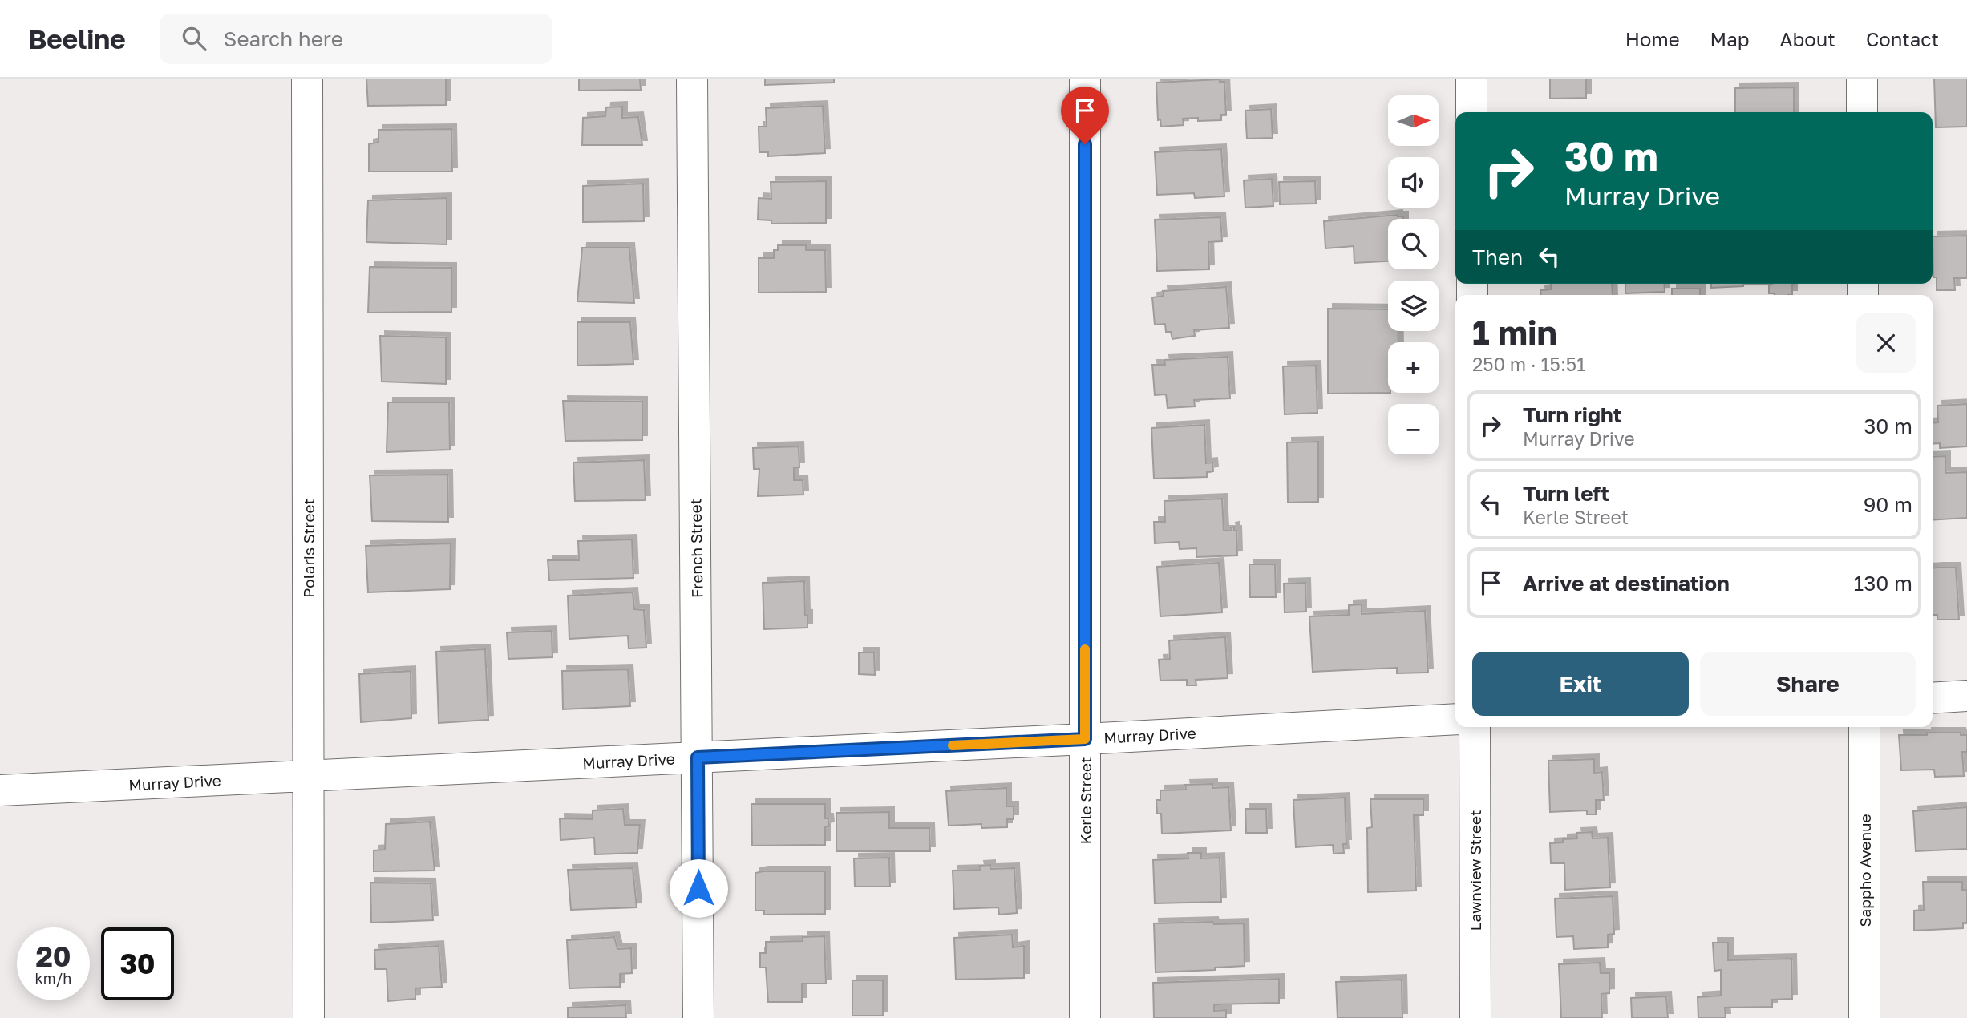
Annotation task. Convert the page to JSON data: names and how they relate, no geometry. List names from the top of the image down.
{
  "streets": {
    "street": [
      "Polaris Street",
      "French Street",
      "Murray Drive",
      "Kerle Street",
      "Lawnview Street",
      "Sappho Avenue"
    ]
  },
  "crossings": [
    ["Polaris Street", "Murray Drive"],
    ["French Street", "Murray Drive"],
    ["Murray Drive", "Kerle Street"]
  ],
  "north": "right",
  "page": {
    "header": "Beeline",
    "search": "Search here",
    "nav": [
      "Home",
      "Map",
      "About",
      "Contact"
    ],
    "map_buttons": ["+", "−"],
    "turn": ["30 m", "Murray Drive"],
    "then": "Then",
    "heading": ["1 min", "250 m · 15:51"],
    "list": [
      {
        "name": "Turn right",
        "note": "Murray Drive",
        "value": "30 m"
      },
      {
        "name": "Turn left",
        "note": "Kerle Street",
        "value": "90 m"
      },
      {
        "name": "Arrive at destination",
        "value": "130 m"
      }
    ],
    "buttons": ["Exit", "Share"],
    "speed": "20 km/h",
    "limit": "30"
  }
}
